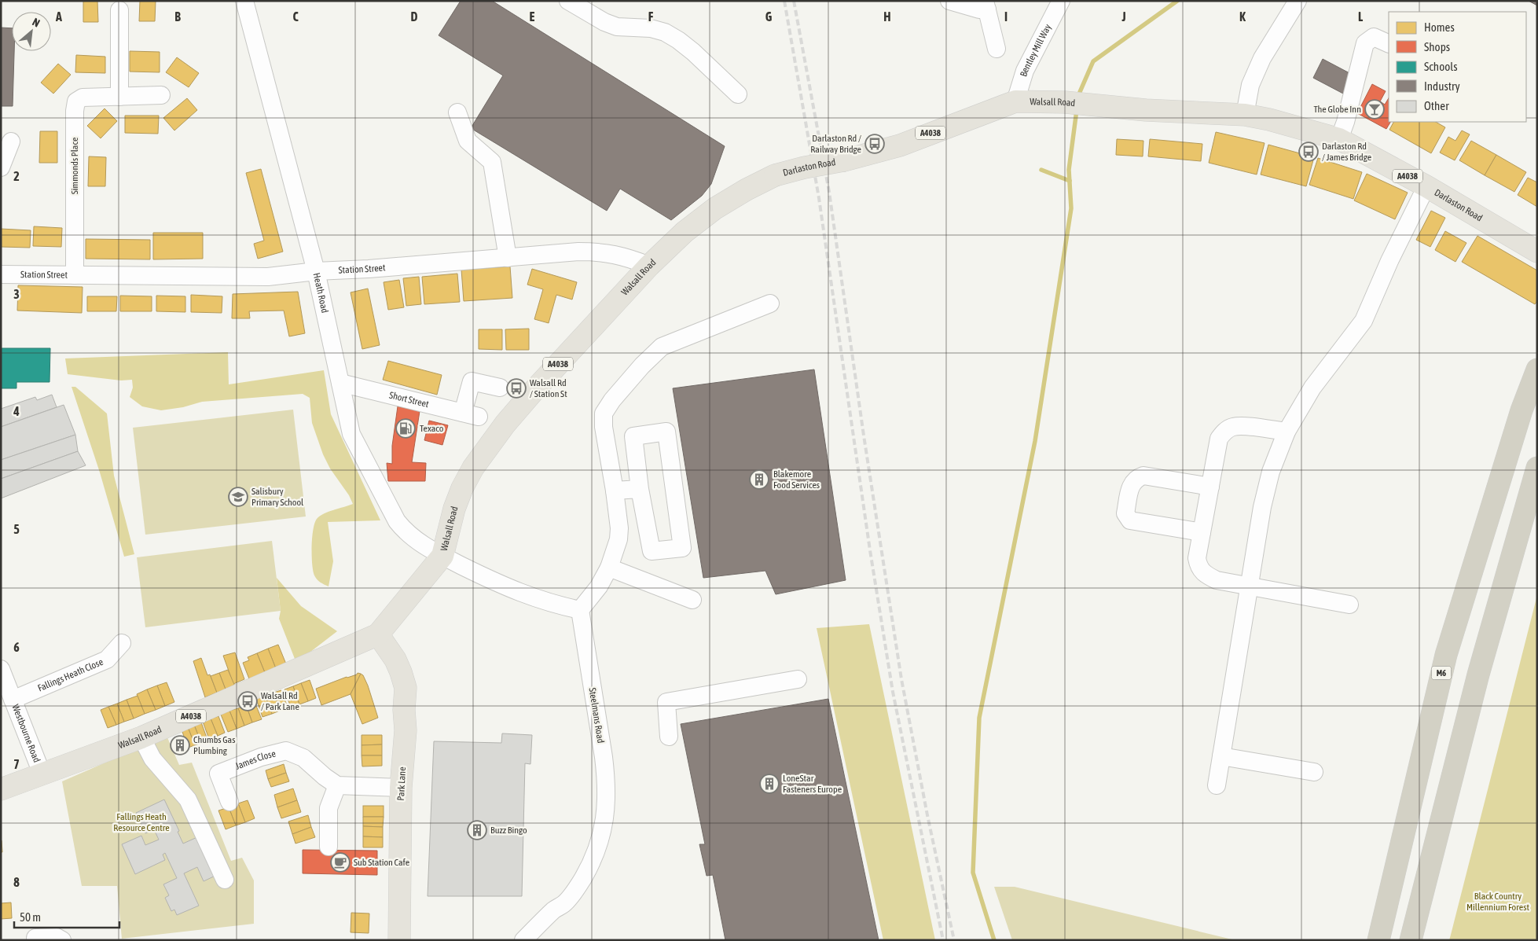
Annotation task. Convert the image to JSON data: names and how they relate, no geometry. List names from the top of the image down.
{
  "streets": {
    "highway": ["M6"],
    "main road": [
      "Walsall Road",
      "A4038",
      "Darlaston Road",
      "Park Lane"
    ],
    "street": [
      "Bentley Mill Way",
      "Simmonds Place",
      "Station Street",
      "Heath Road",
      "Short Street",
      "Fallings Heath Close",
      "Steelmans Road",
      "Westbourne Road",
      "James Close"
    ]
  },
  "crossings": [
    ["Bentley Mill Way", "Walsall Road"],
    ["Walsall Road", "Darlaston Road"],
    ["Walsall Road", "Station Street"],
    ["Walsall Road", "Heath Road"],
    ["Walsall Road", "Westbourne Road"],
    ["Walsall Road", "Park Lane"],
    ["Simmonds Place", "Station Street"],
    ["Station Street", "Heath Road"],
    ["Heath Road", "Short Street"],
    ["Fallings Heath Close", "Westbourne Road"]
  ],
  "parks": ["Fallings Heath Resource Centre", "Black Country Millennium Forest"],
  "places": {
    "bar": ["The Globe Inn"],
    "bus stop": [
      "Darlaston Rd / Railway Bridge",
      "Darlaston Rd / James Bridge",
      "Walsall Rd / Station St",
      "Walsall Rd / Park Lane"
    ],
    "fuel station": ["Texaco"],
    "building": [
      "Blakemore Food Services",
      "Chumbs Gas Plumbing",
      "LoneStar Fasteners Europe",
      "Buzz Bingo"
    ],
    "school or university": ["Salisbury Primary School"],
    "cafe": ["Sub Station Cafe"]
  },
  "legend": [
    "Homes",
    "Shops",
    "Schools",
    "Industry",
    "Other"
  ],
  "scale_bar": "50 m",
  "north": "top right",
  "grid": {
    "columns": [
      "A",
      "B",
      "C",
      "D",
      "E",
      "F",
      "G",
      "H",
      "I",
      "J",
      "K",
      "L"
    ],
    "rows": [
      "2",
      "3",
      "4",
      "5",
      "6",
      "7",
      "8"
    ]
  }
}
